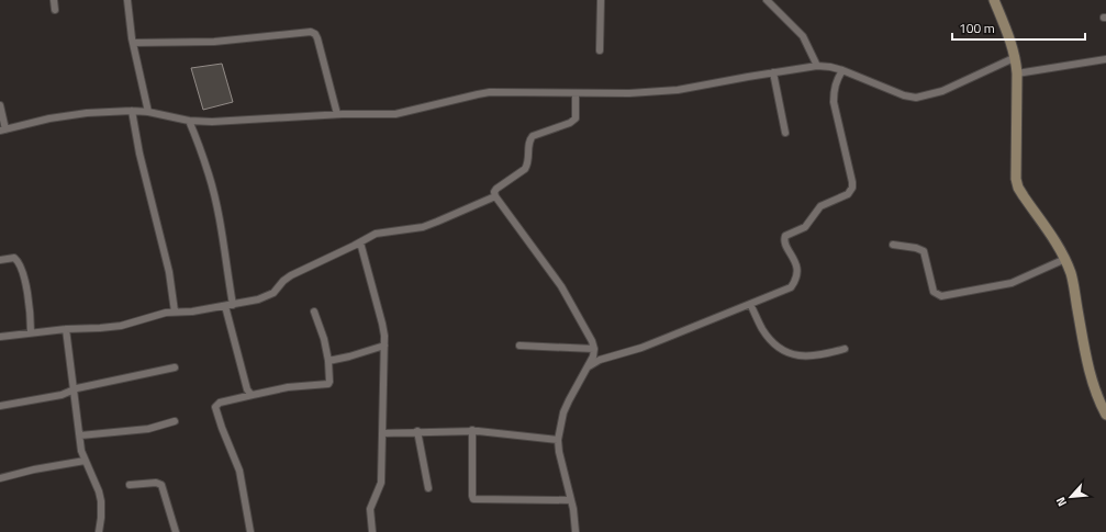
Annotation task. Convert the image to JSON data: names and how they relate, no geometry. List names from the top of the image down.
{
  "scale_bar": "100 m",
  "north": "bottom left"
}
